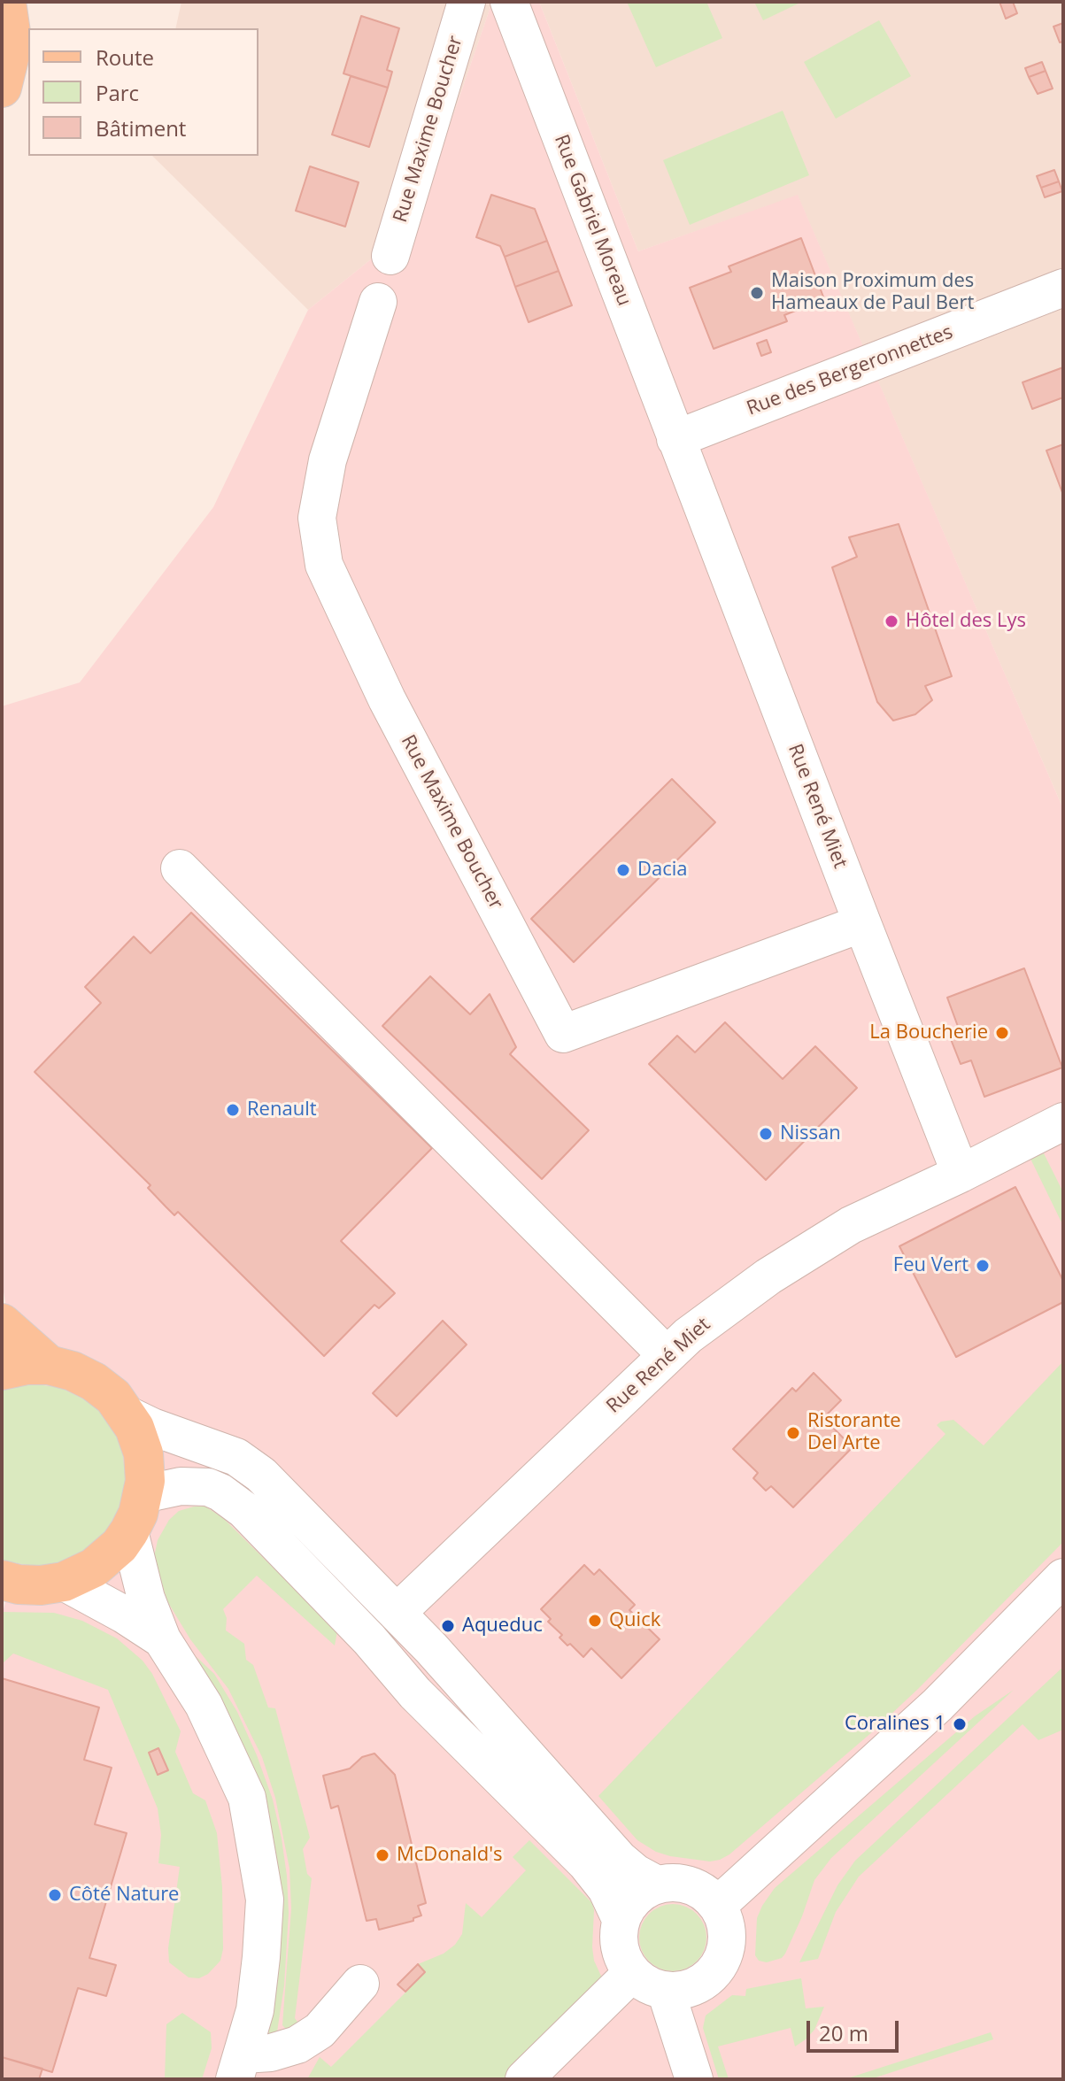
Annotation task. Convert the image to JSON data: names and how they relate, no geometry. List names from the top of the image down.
{
  "streets": {
    "street": [
      "Rue Maxime Boucher",
      "Rue Gabriel Moreau",
      "Rue des Bergeronnettes",
      "Rue René Miet"
    ]
  },
  "crossings": [
    ["Rue Maxime Boucher", "Rue René Miet"],
    ["Rue Gabriel Moreau", "Rue des Bergeronnettes"],
    ["Rue Gabriel Moreau", "Rue René Miet"],
    ["Rue des Bergeronnettes", "Rue René Miet"]
  ],
  "places": [
    "Maison Proximum des Hameaux de Paul Bert",
    "Hôtel des Lys",
    "Dacia",
    "La Boucherie",
    "Renault",
    "Nissan",
    "Feu Vert",
    "Ristorante Del Arte",
    "Quick",
    "Aqueduc",
    "Coralines 1",
    "McDonald's",
    "Côté Nature"
  ],
  "legend": ["Route", "Parc", "Bâtiment"],
  "scale_bar": "20 m"
}
